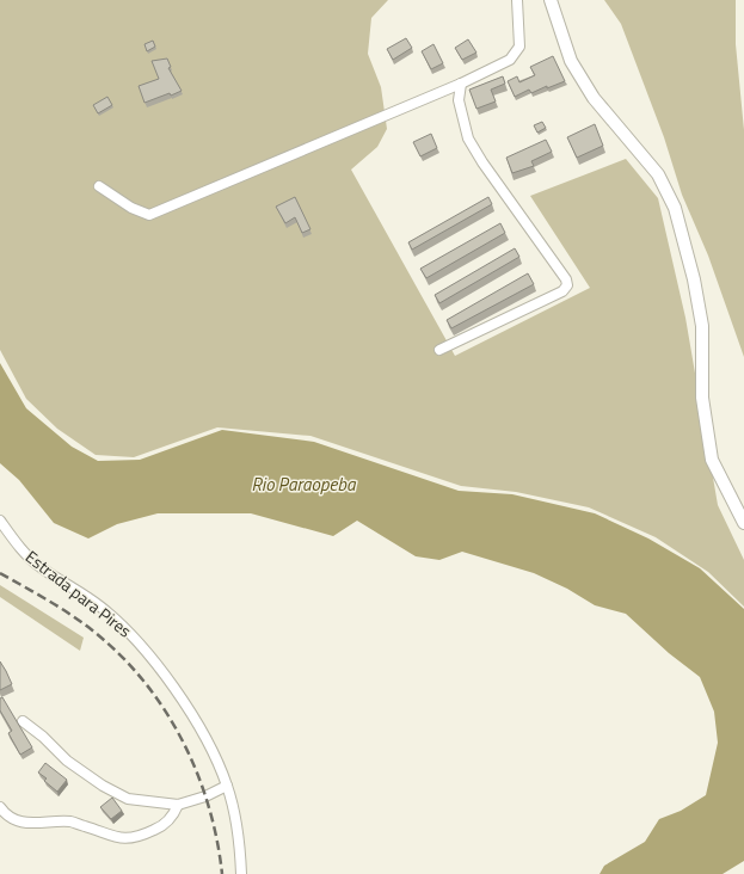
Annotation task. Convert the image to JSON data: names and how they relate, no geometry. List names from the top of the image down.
{
  "streets": {
    "street": ["Estrada para Pires"]
  },
  "water": ["Rio Paraopeba"]
}
